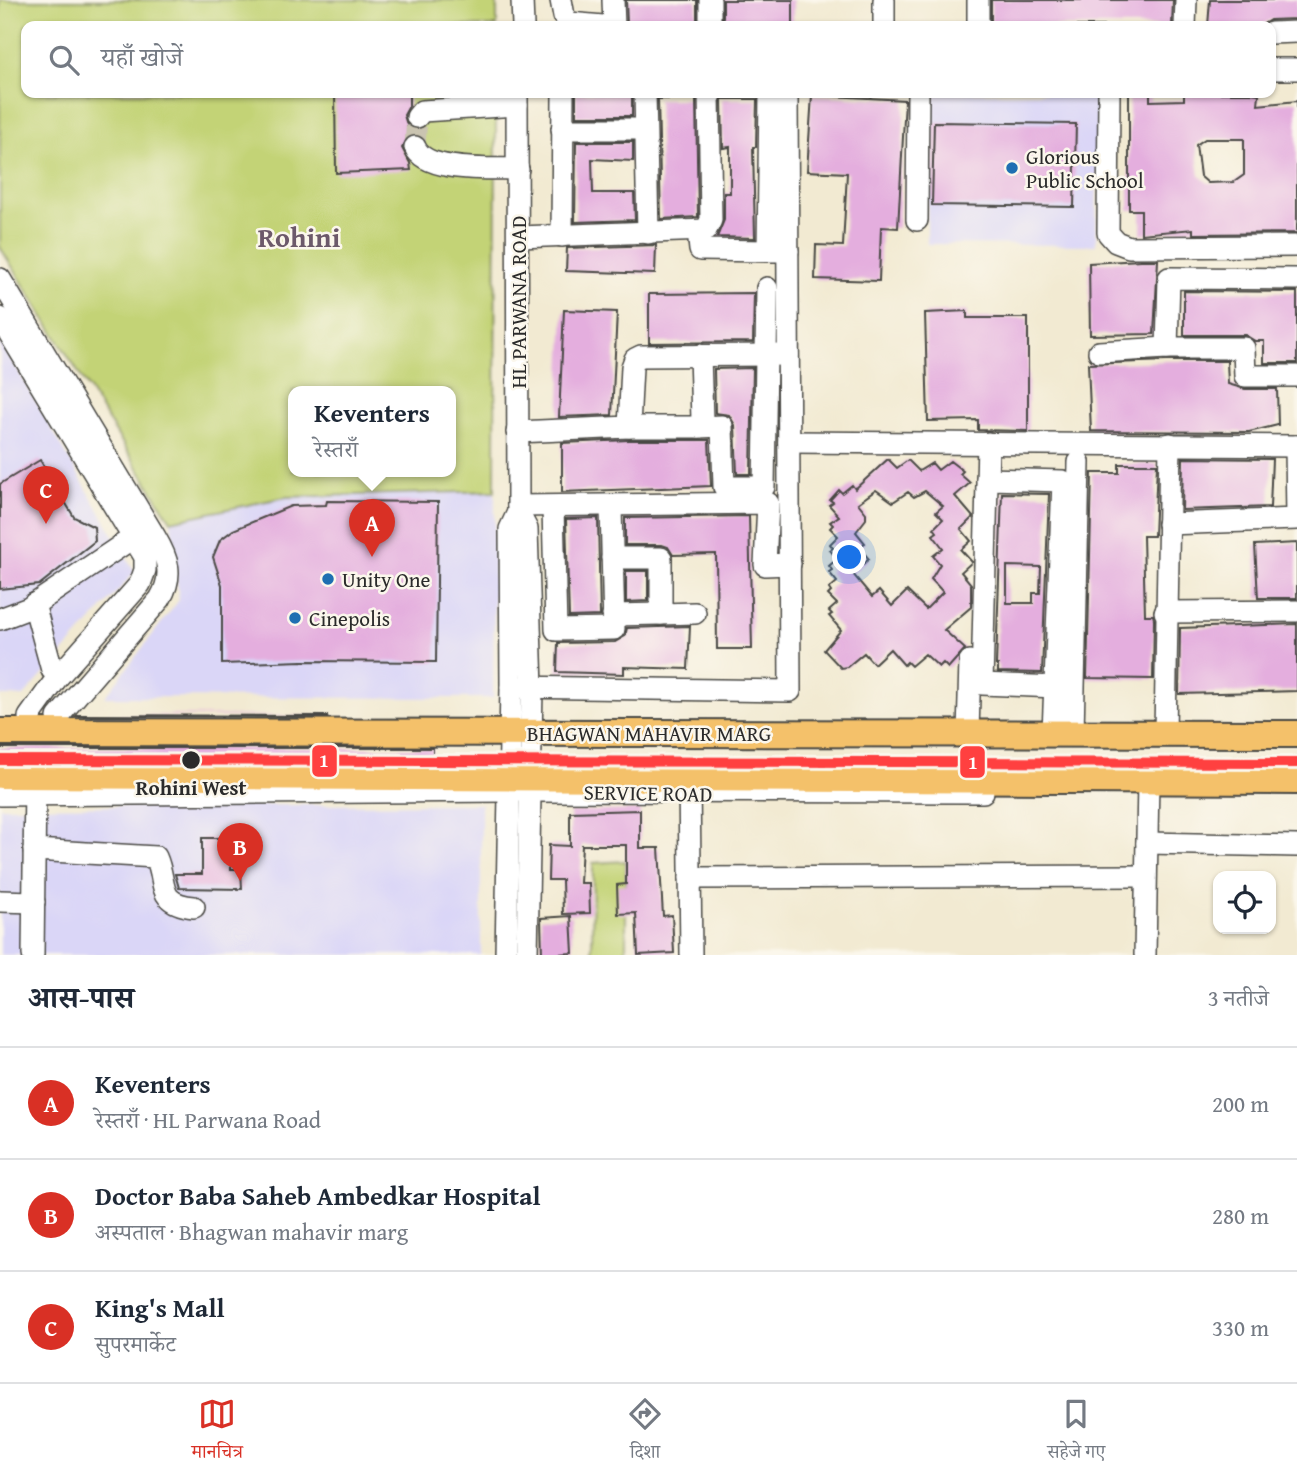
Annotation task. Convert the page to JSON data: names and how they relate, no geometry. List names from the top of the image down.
{
  "streets": {
    "main road": ["BHAGWAN MAHAVIR MARG"],
    "street": ["HL PARWANA ROAD", "SERVICE ROAD"]
  },
  "crossings": [
    ["HL PARWANA ROAD", "BHAGWAN MAHAVIR MARG"]
  ],
  "districts": ["Rohini"],
  "places": [
    "Glorious Public School",
    "Unity One",
    "Cinepolis",
    "Rohini West"
  ],
  "lines": ["transit line 1"],
  "page": {
    "search": "यहाँ खोजें",
    "popup": ["Keventers", "रेस्तराँ"],
    "pins": ["C", "A", "B"],
    "heading": ["आस-पास", "3 नतीजे"],
    "list": [
      {
        "mark": "A",
        "name": "Keventers",
        "note": "रेस्तराँ · HL Parwana Road",
        "value": "200 m"
      },
      {
        "mark": "B",
        "name": "Doctor Baba Saheb Ambedkar Hospital",
        "note": "अस्पताल · Bhagwan mahavir marg",
        "value": "280 m"
      },
      {
        "mark": "C",
        "name": "King's Mall",
        "note": "सुपरमार्केट",
        "value": "330 m"
      }
    ],
    "nav": ["मानचित्र", "दिशा", "सहेजे गए"]
  }
}
